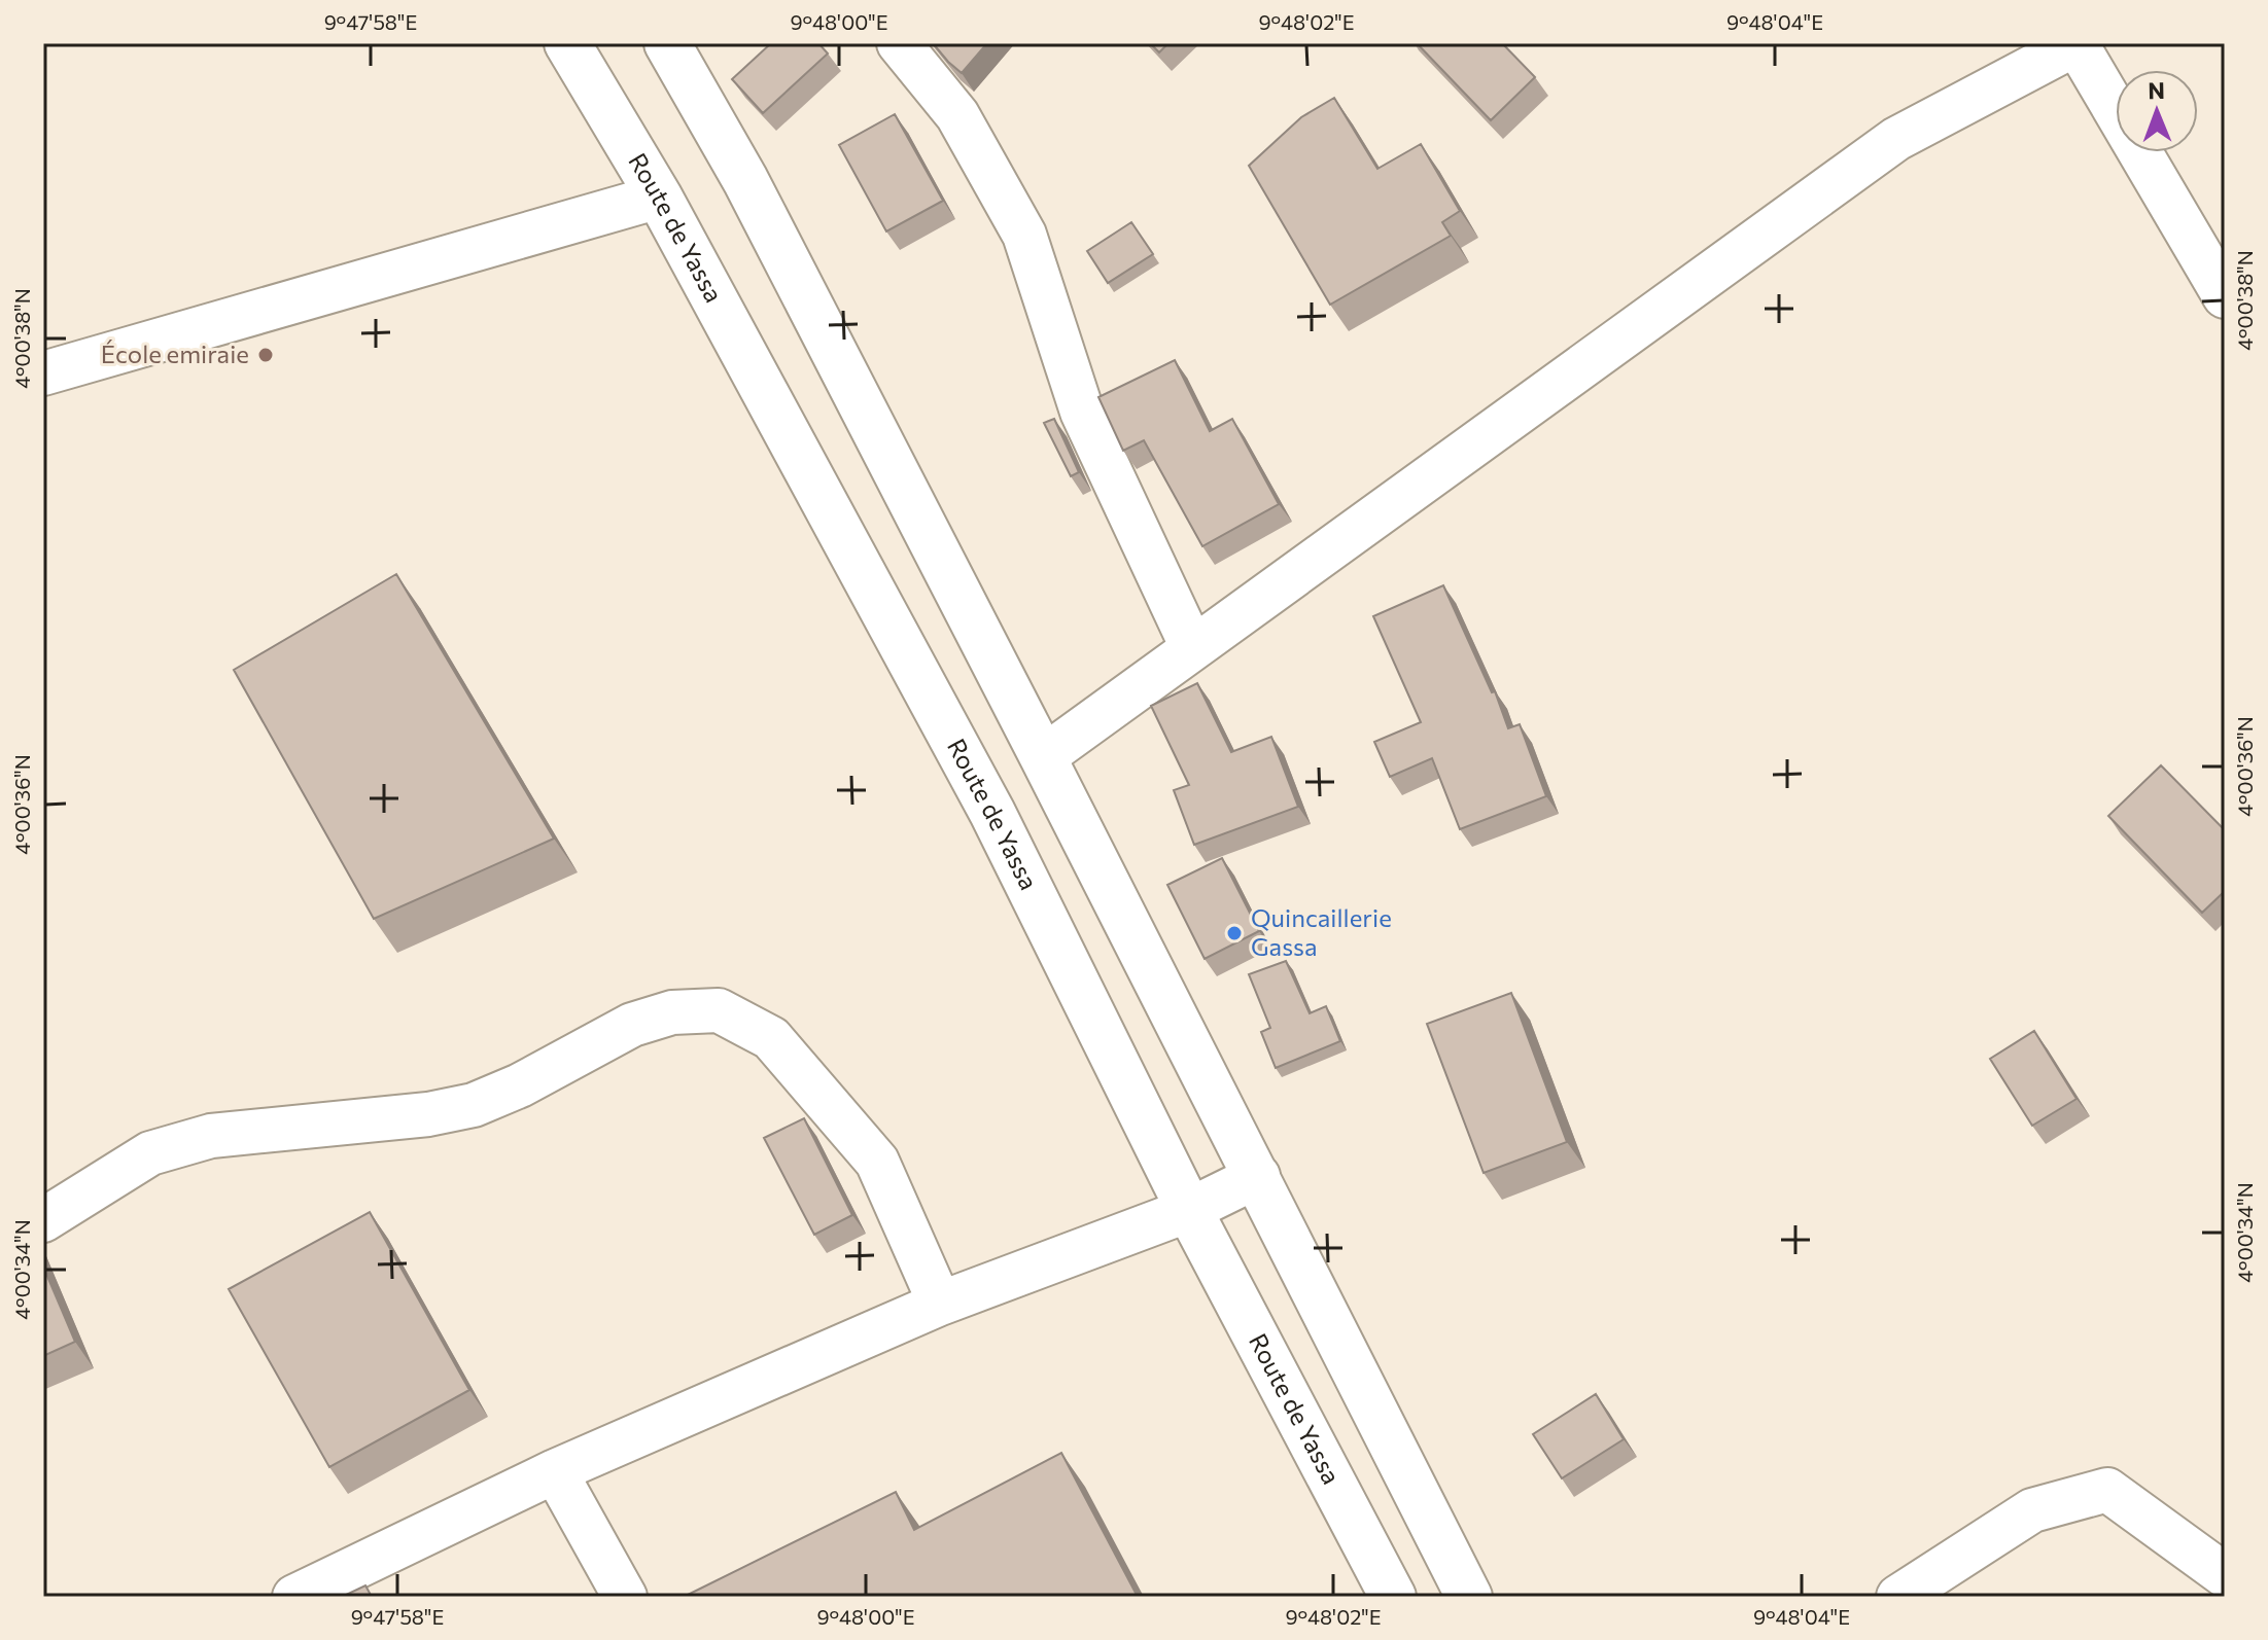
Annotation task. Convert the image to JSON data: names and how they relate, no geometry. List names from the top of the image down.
{
  "streets": {
    "main road": ["Route de Yassa"]
  },
  "places": ["École emiraie", "Quincaillerie Gassa"],
  "north": "top",
  "coordinates": [
    "9°47'58\"E",
    "9°48'00\"E",
    "9°48'02\"E",
    "9°48'04\"E",
    "4°00'38\"N",
    "4°00'36\"N",
    "4°00'34\"N"
  ]
}
